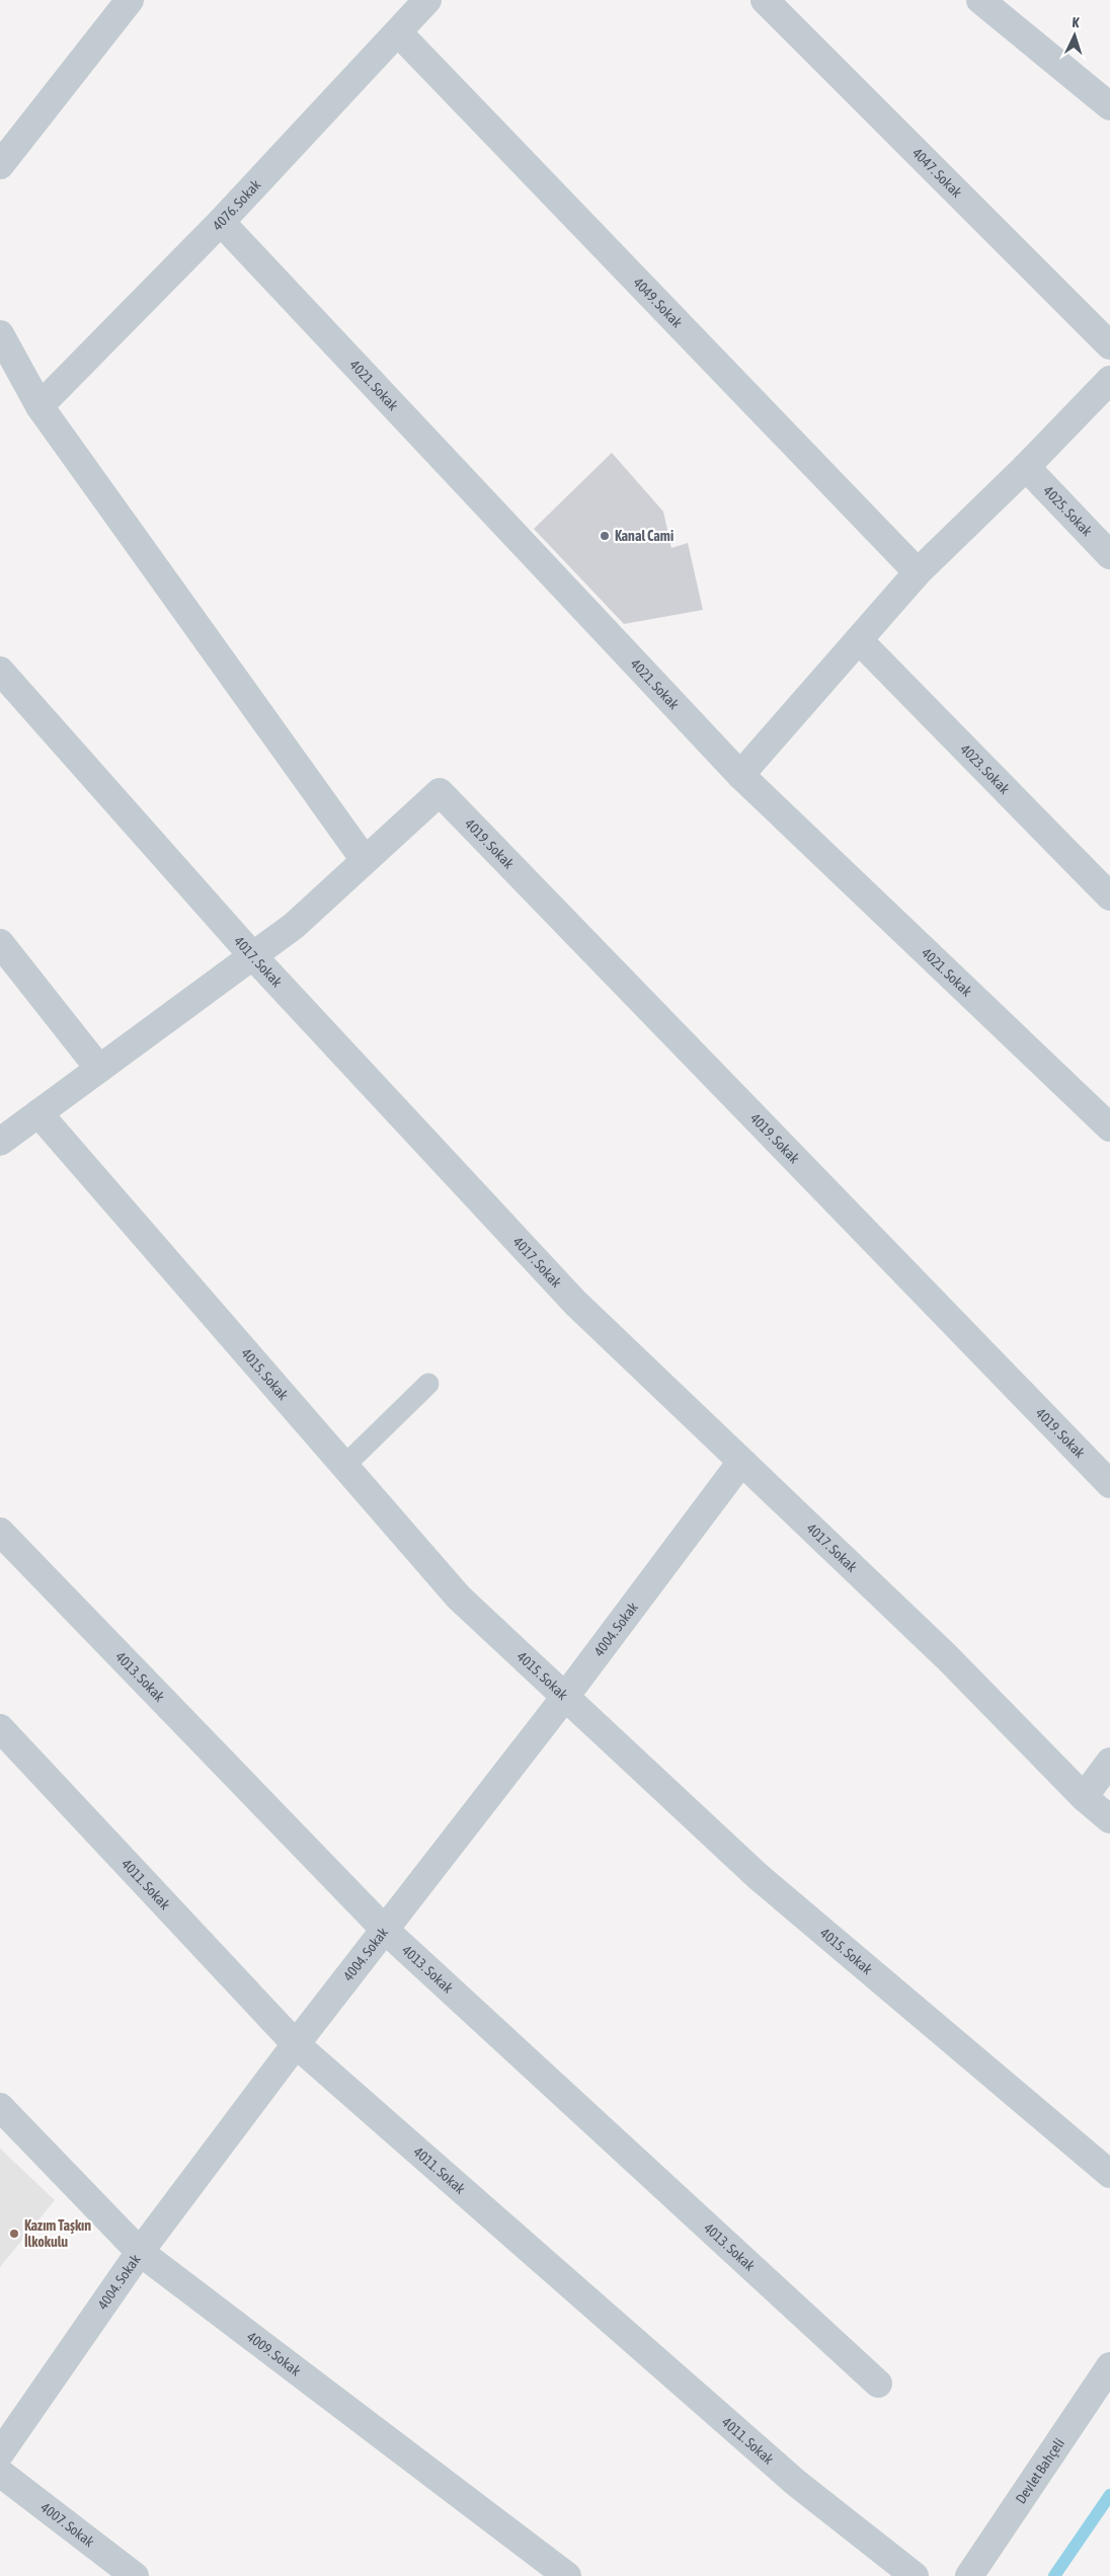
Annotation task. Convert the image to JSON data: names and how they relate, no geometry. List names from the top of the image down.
{
  "streets": {
    "street": [
      "4047. Sokak",
      "4076. Sokak",
      "4049. Sokak",
      "4021. Sokak",
      "4025. Sokak",
      "4023. Sokak",
      "4019. Sokak",
      "4017. Sokak",
      "4015. Sokak",
      "4004. Sokak",
      "4013. Sokak",
      "4011. Sokak",
      "4009. Sokak",
      "Devlet Bahçeli",
      "4007. Sokak"
    ]
  },
  "crossings": [
    ["4076. Sokak", "4049. Sokak"],
    ["4076. Sokak", "4021. Sokak"],
    ["4017. Sokak", "4004. Sokak"],
    ["4015. Sokak", "4004. Sokak"],
    ["4004. Sokak", "4013. Sokak"],
    ["4004. Sokak", "4011. Sokak"],
    ["4004. Sokak", "4009. Sokak"]
  ],
  "places": ["Kanal Cami", "Kazım Taşkın İlkokulu"],
  "north": "top"
}
